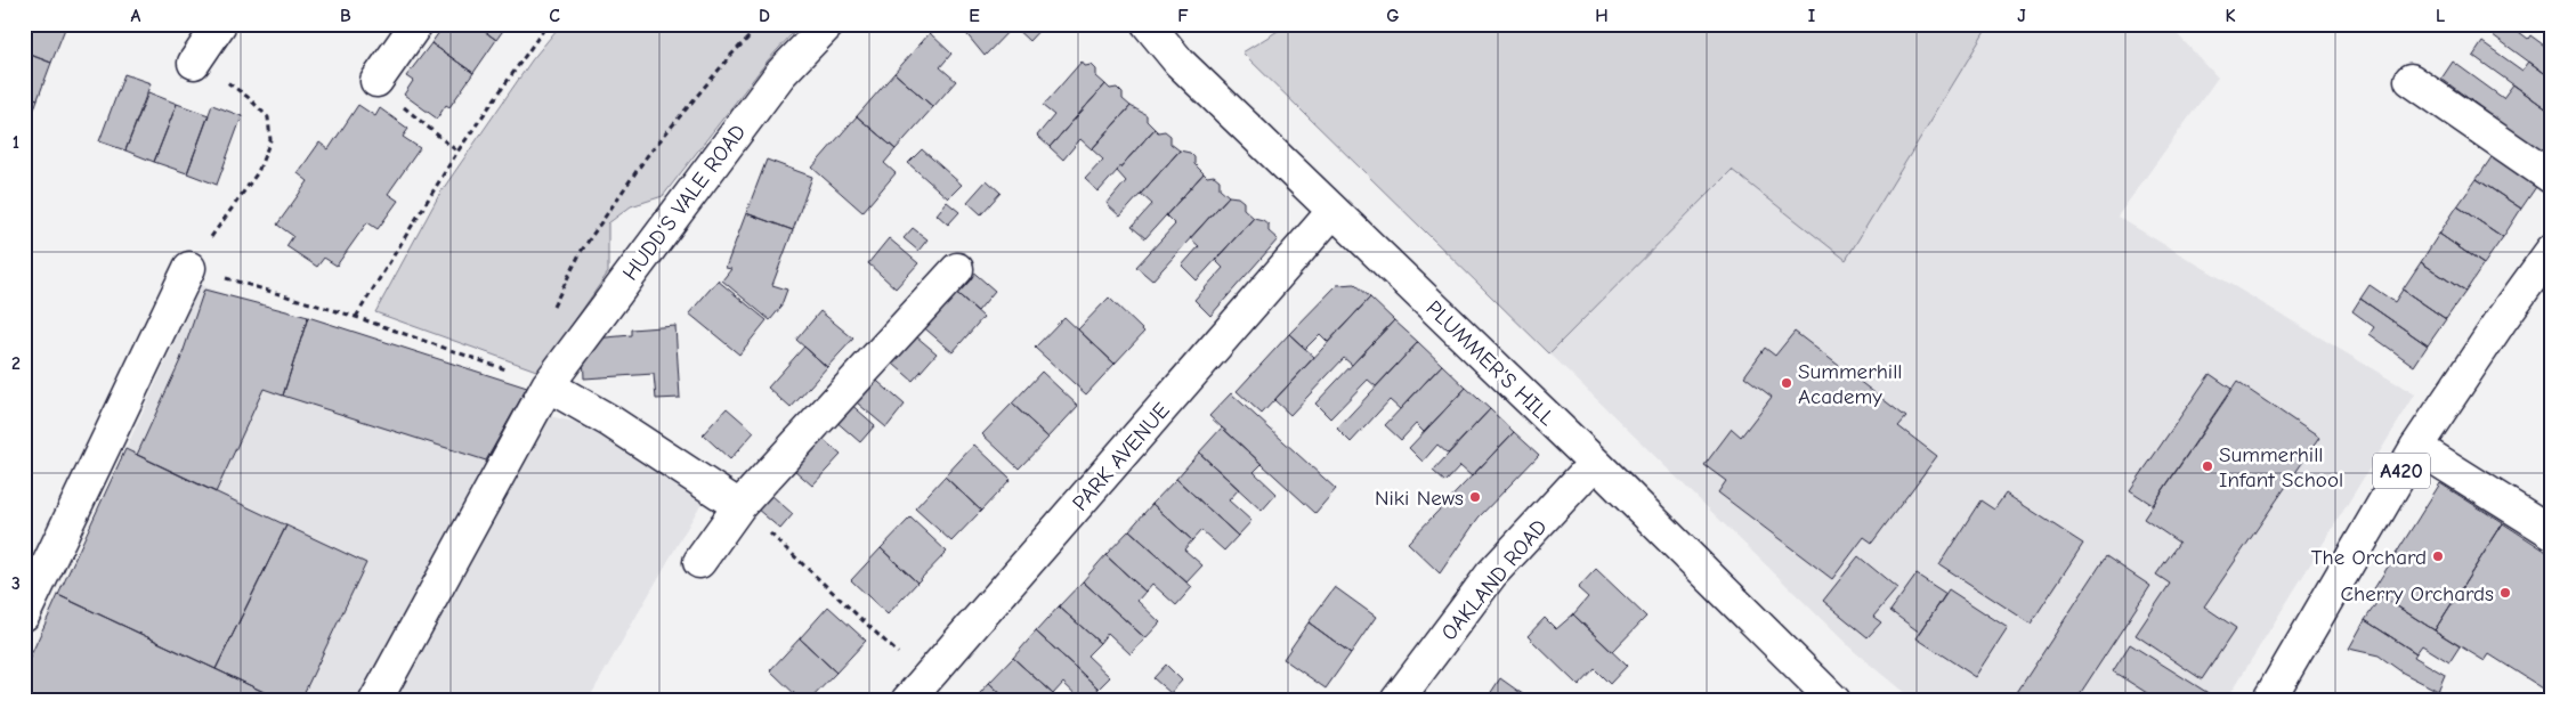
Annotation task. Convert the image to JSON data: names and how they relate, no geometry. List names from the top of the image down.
{
  "streets": {
    "street": [
      "HUDD'S VALE ROAD",
      "PLUMMER'S HILL",
      "PARK AVENUE",
      "A420",
      "OAKLAND ROAD"
    ]
  },
  "crossings": [
    ["PLUMMER'S HILL", "PARK AVENUE"],
    ["PLUMMER'S HILL", "OAKLAND ROAD"]
  ],
  "places": [
    "Summerhill Academy",
    "Summerhill Infant School",
    "Niki News",
    "The Orchard",
    "Cherry Orchards"
  ],
  "grid": {
    "columns": [
      "A",
      "B",
      "C",
      "D",
      "E",
      "F",
      "G",
      "H",
      "I",
      "J",
      "K",
      "L"
    ],
    "rows": ["1", "2", "3"]
  }
}
